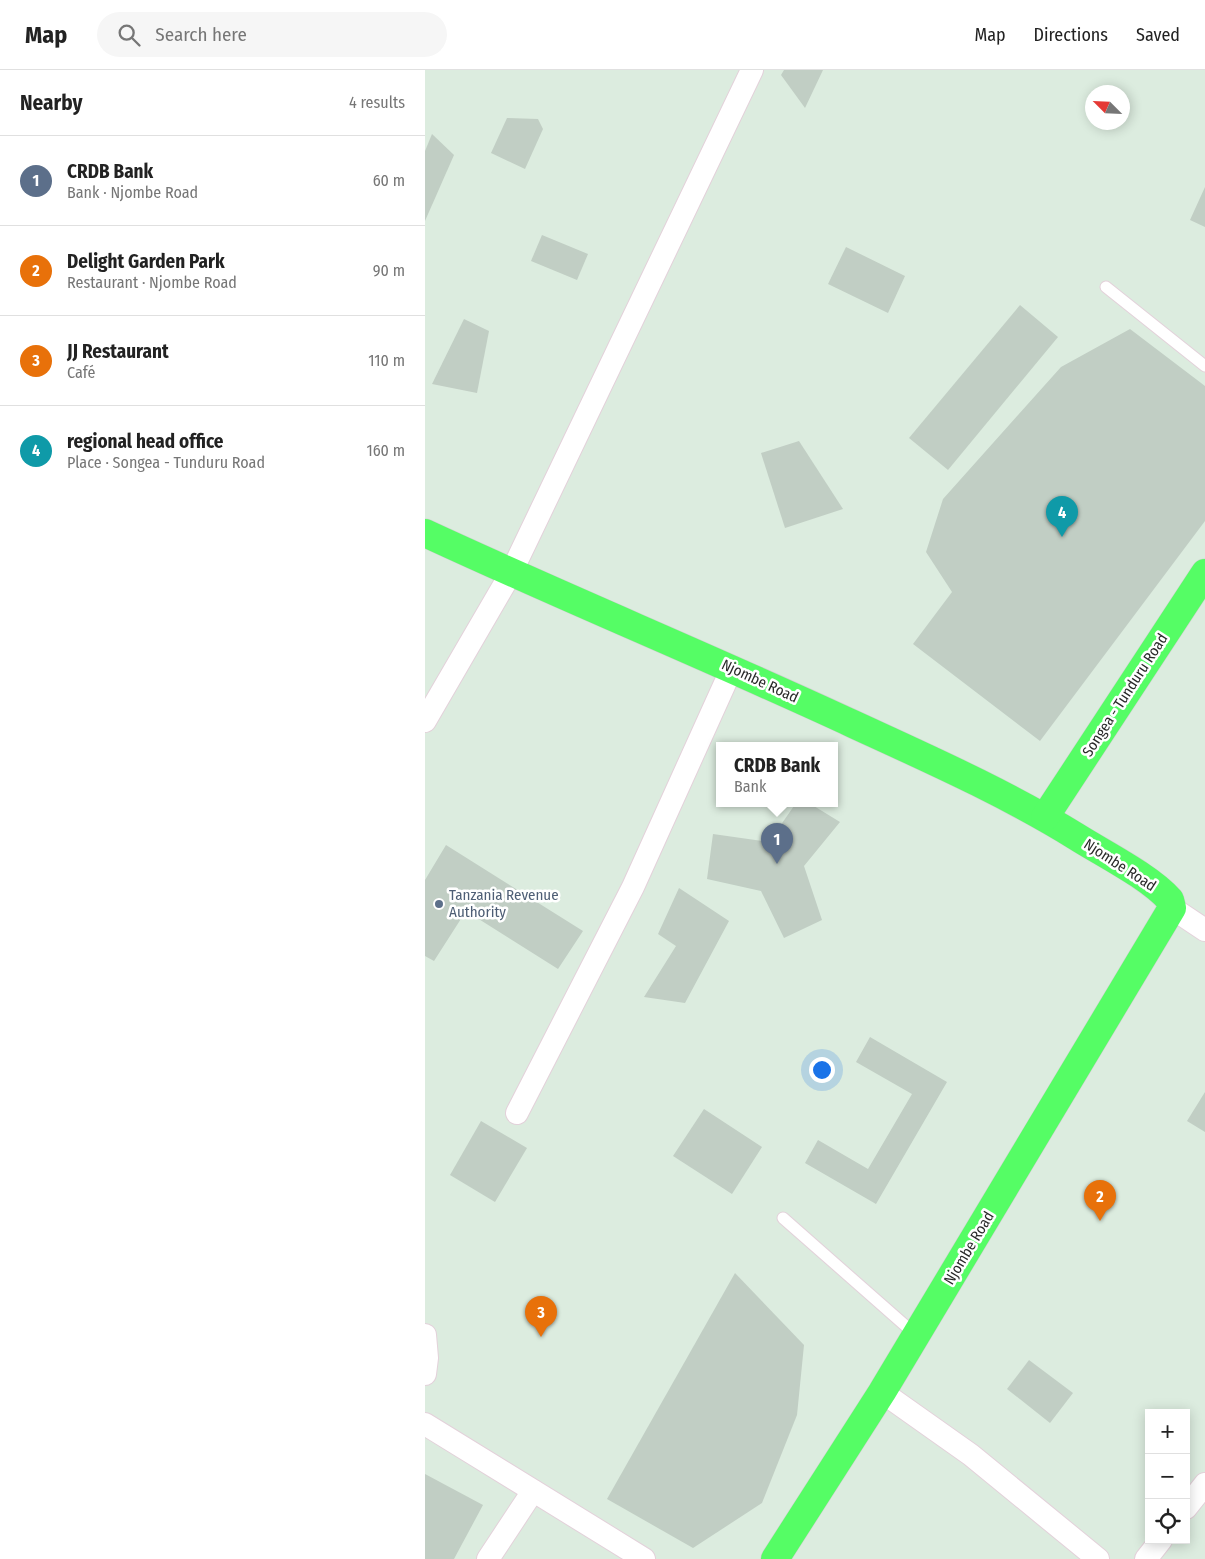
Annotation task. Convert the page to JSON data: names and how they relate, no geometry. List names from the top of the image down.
{
  "streets": {
    "highway": ["Njombe Road", "Songea - Tunduru Road"]
  },
  "crossings": [
    ["Njombe Road", "Songea - Tunduru Road"]
  ],
  "places": ["Tanzania Revenue Authority"],
  "north": "top left",
  "page": {
    "header": "Map",
    "search": "Search here",
    "nav": ["Map", "Directions", "Saved"],
    "heading": ["Nearby", "4 results"],
    "list": [
      {
        "mark": "1",
        "name": "CRDB Bank",
        "note": "Bank · Njombe Road",
        "value": "60 m"
      },
      {
        "mark": "2",
        "name": "Delight Garden Park",
        "note": "Restaurant · Njombe Road",
        "value": "90 m"
      },
      {
        "mark": "3",
        "name": "JJ Restaurant",
        "note": "Café",
        "value": "110 m"
      },
      {
        "mark": "4",
        "name": "regional head office",
        "note": "Place · Songea - Tunduru Road",
        "value": "160 m"
      }
    ],
    "pins": [
      "4",
      "1",
      "2",
      "3"
    ],
    "popup": ["CRDB Bank", "Bank"],
    "map_buttons": ["+", "−"]
  }
}
